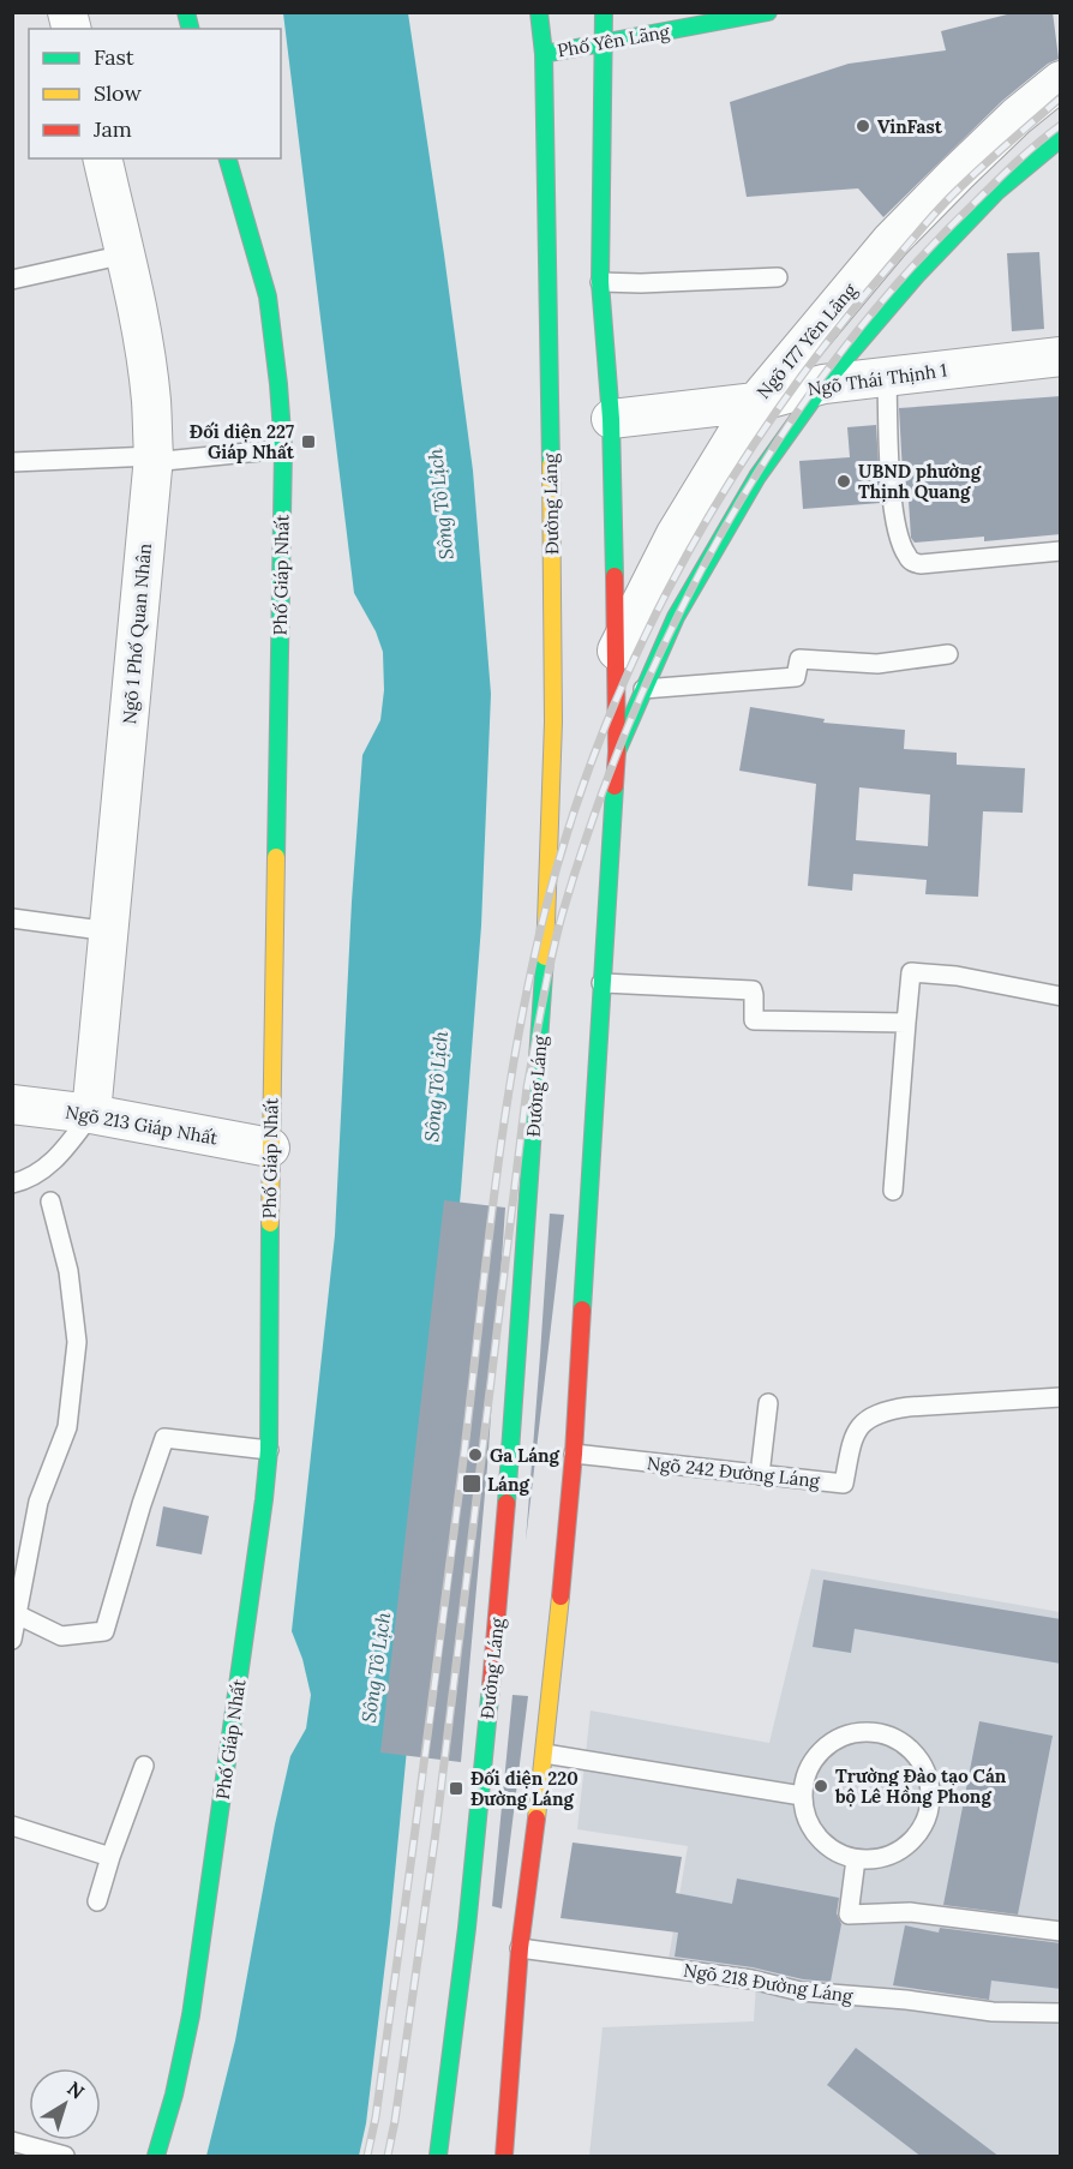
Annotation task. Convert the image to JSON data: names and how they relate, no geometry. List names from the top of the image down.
{
  "streets": {
    "main road": ["Phố Yên Lãng", "Đường Láng", "Phố Giáp Nhất"],
    "street": [
      "Ngõ 177 Yên Lãng",
      "Ngõ Thái Thịnh 1",
      "Ngõ 1 Phố Quan Nhân",
      "Ngõ 213 Giáp Nhất"
    ],
    "lane": ["Ngõ 242 Đường Láng", "Ngõ 218 Đường Láng"]
  },
  "crossings": [
    ["Phố Yên Lãng", "Đường Láng"],
    ["Ngõ 177 Yên Lãng", "Ngõ Thái Thịnh 1"],
    ["Phố Giáp Nhất", "Ngõ 213 Giáp Nhất"],
    ["Ngõ 1 Phố Quan Nhân", "Ngõ 213 Giáp Nhất"]
  ],
  "water": ["Sông Tô Lịch"],
  "places": {
    "other": [
      "VinFast",
      "UBND phường Thịnh Quang",
      "Ga Láng",
      "Trường Đào tạo Cán bộ Lê Hồng Phong"
    ],
    "transit": ["Đối diện 227 Giáp Nhất", "Láng", "Đối diện 220 Đường Láng"]
  },
  "legend": ["Fast", "Slow", "Jam"],
  "north": "top right"
}
